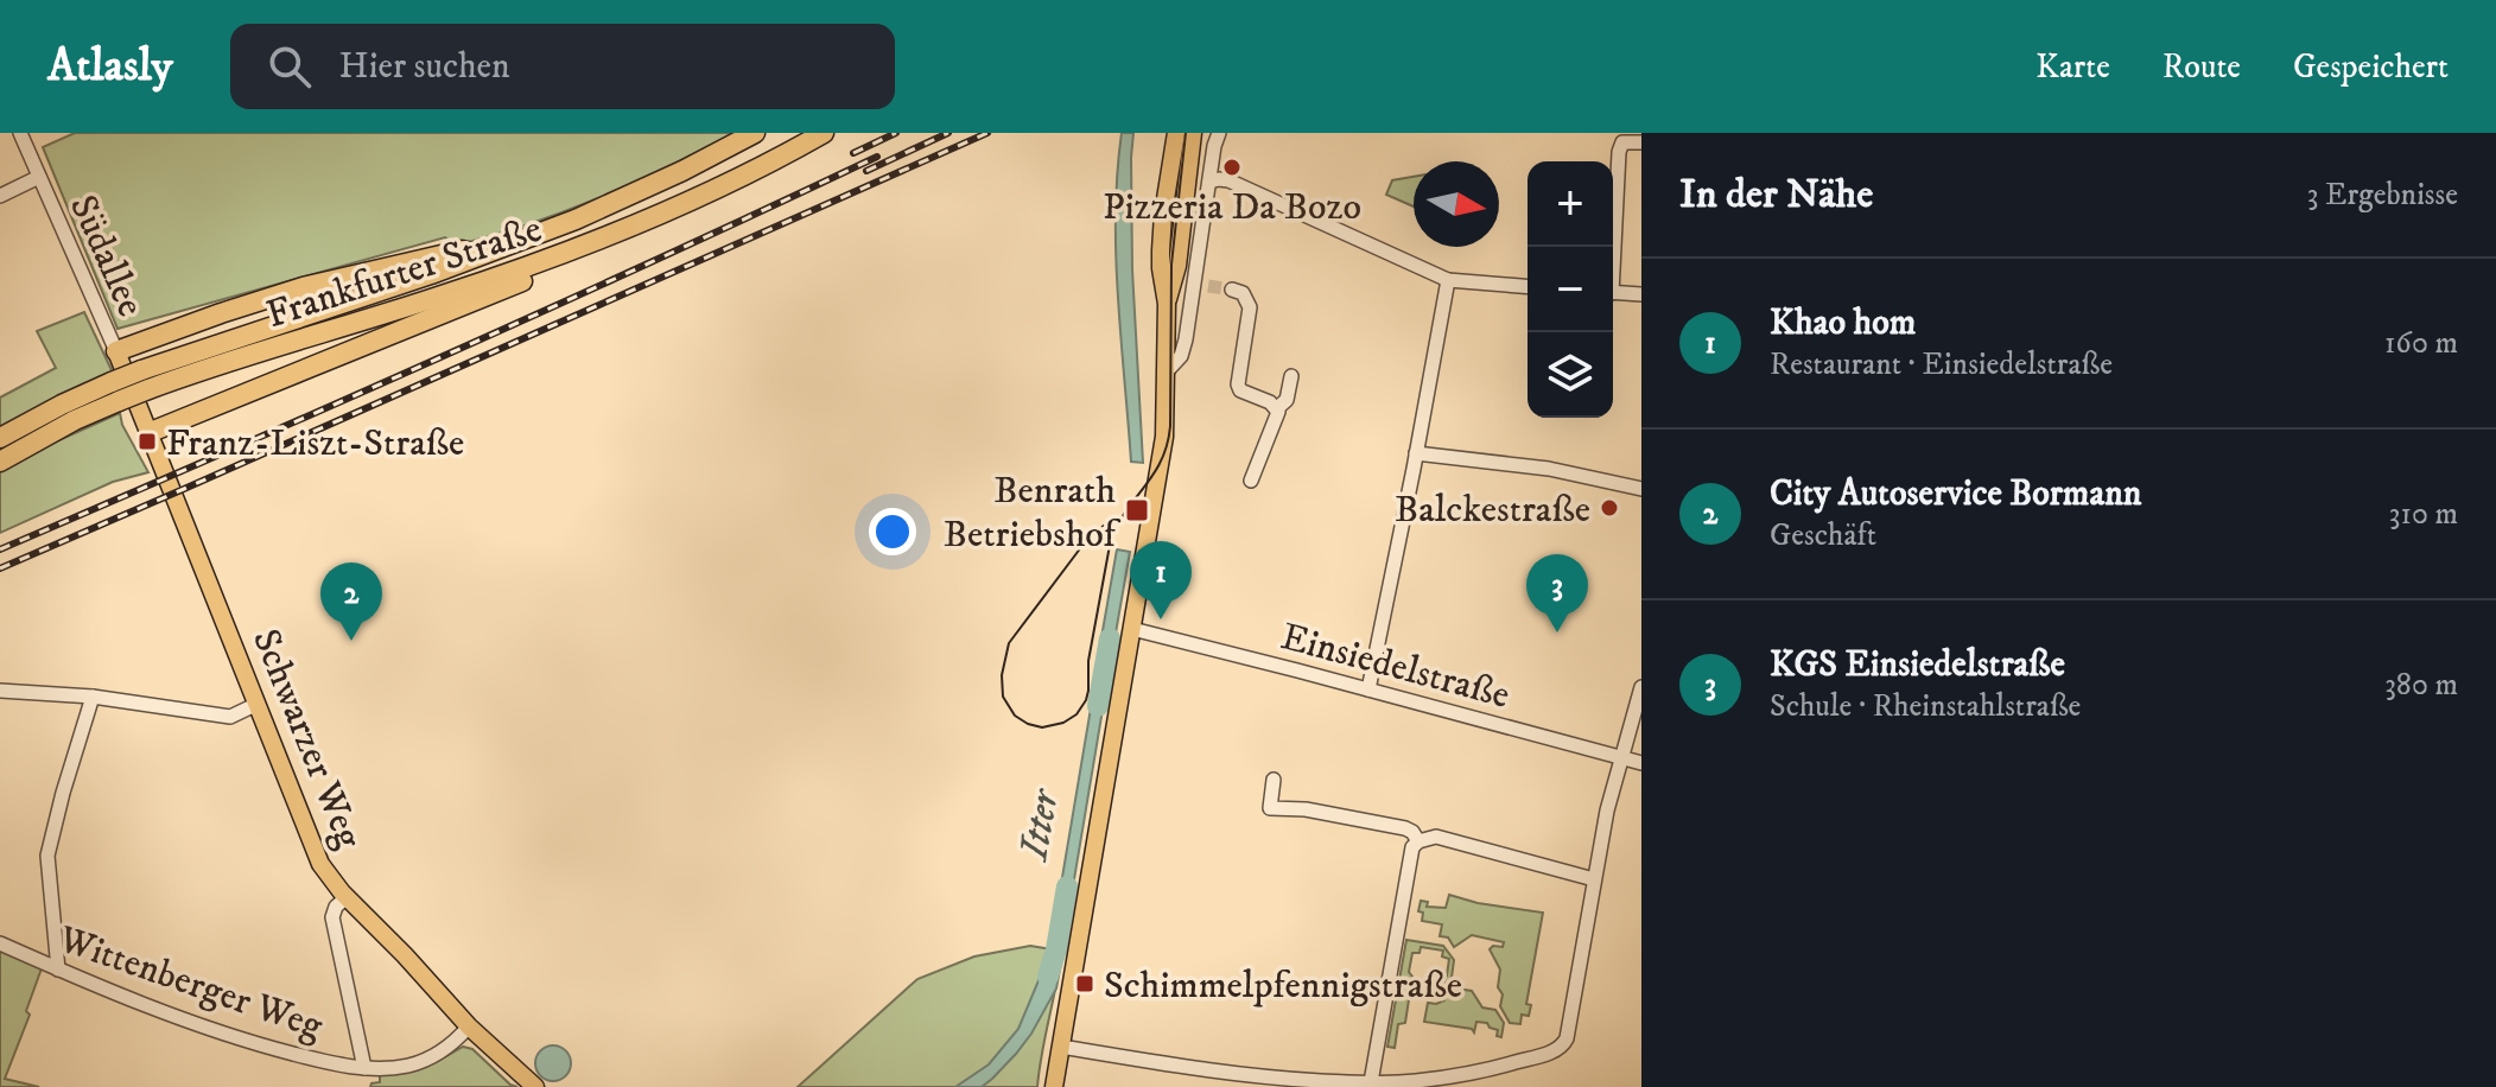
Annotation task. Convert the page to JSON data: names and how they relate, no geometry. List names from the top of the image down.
{
  "streets": {
    "highway": ["Frankfurter Straße"],
    "main road": ["Schwarzer Weg"],
    "street": ["Südallee", "Einsiedelstraße", "Wittenberger Weg"]
  },
  "crossings": [
    ["Südallee", "Schwarzer Weg"],
    ["Schwarzer Weg", "Wittenberger Weg"]
  ],
  "water": ["Itter"],
  "places": {
    "other": ["Pizzeria Da Bozo", "Balckestraße"],
    "transit": ["Franz-Liszt-Straße", "Benrath Betriebshof", "Schimmelpfennigstraße"]
  },
  "north": "right",
  "page": {
    "header": "Atlasly",
    "search": "Hier suchen",
    "nav": ["Karte", "Route", "Gespeichert"],
    "heading": ["In der Nähe", "3 Ergebnisse"],
    "map_buttons": ["+", "−"],
    "list": [
      {
        "mark": "1",
        "name": "Khao hom",
        "note": "Restaurant · Einsiedelstraße",
        "value": "160 m"
      },
      {
        "mark": "2",
        "name": "City Autoservice Bormann",
        "note": "Geschäft",
        "value": "310 m"
      },
      {
        "mark": "3",
        "name": "KGS Einsiedelstraße",
        "note": "Schule · Rheinstahlstraße",
        "value": "380 m"
      }
    ],
    "pins": ["1", "3", "2"]
  }
}
